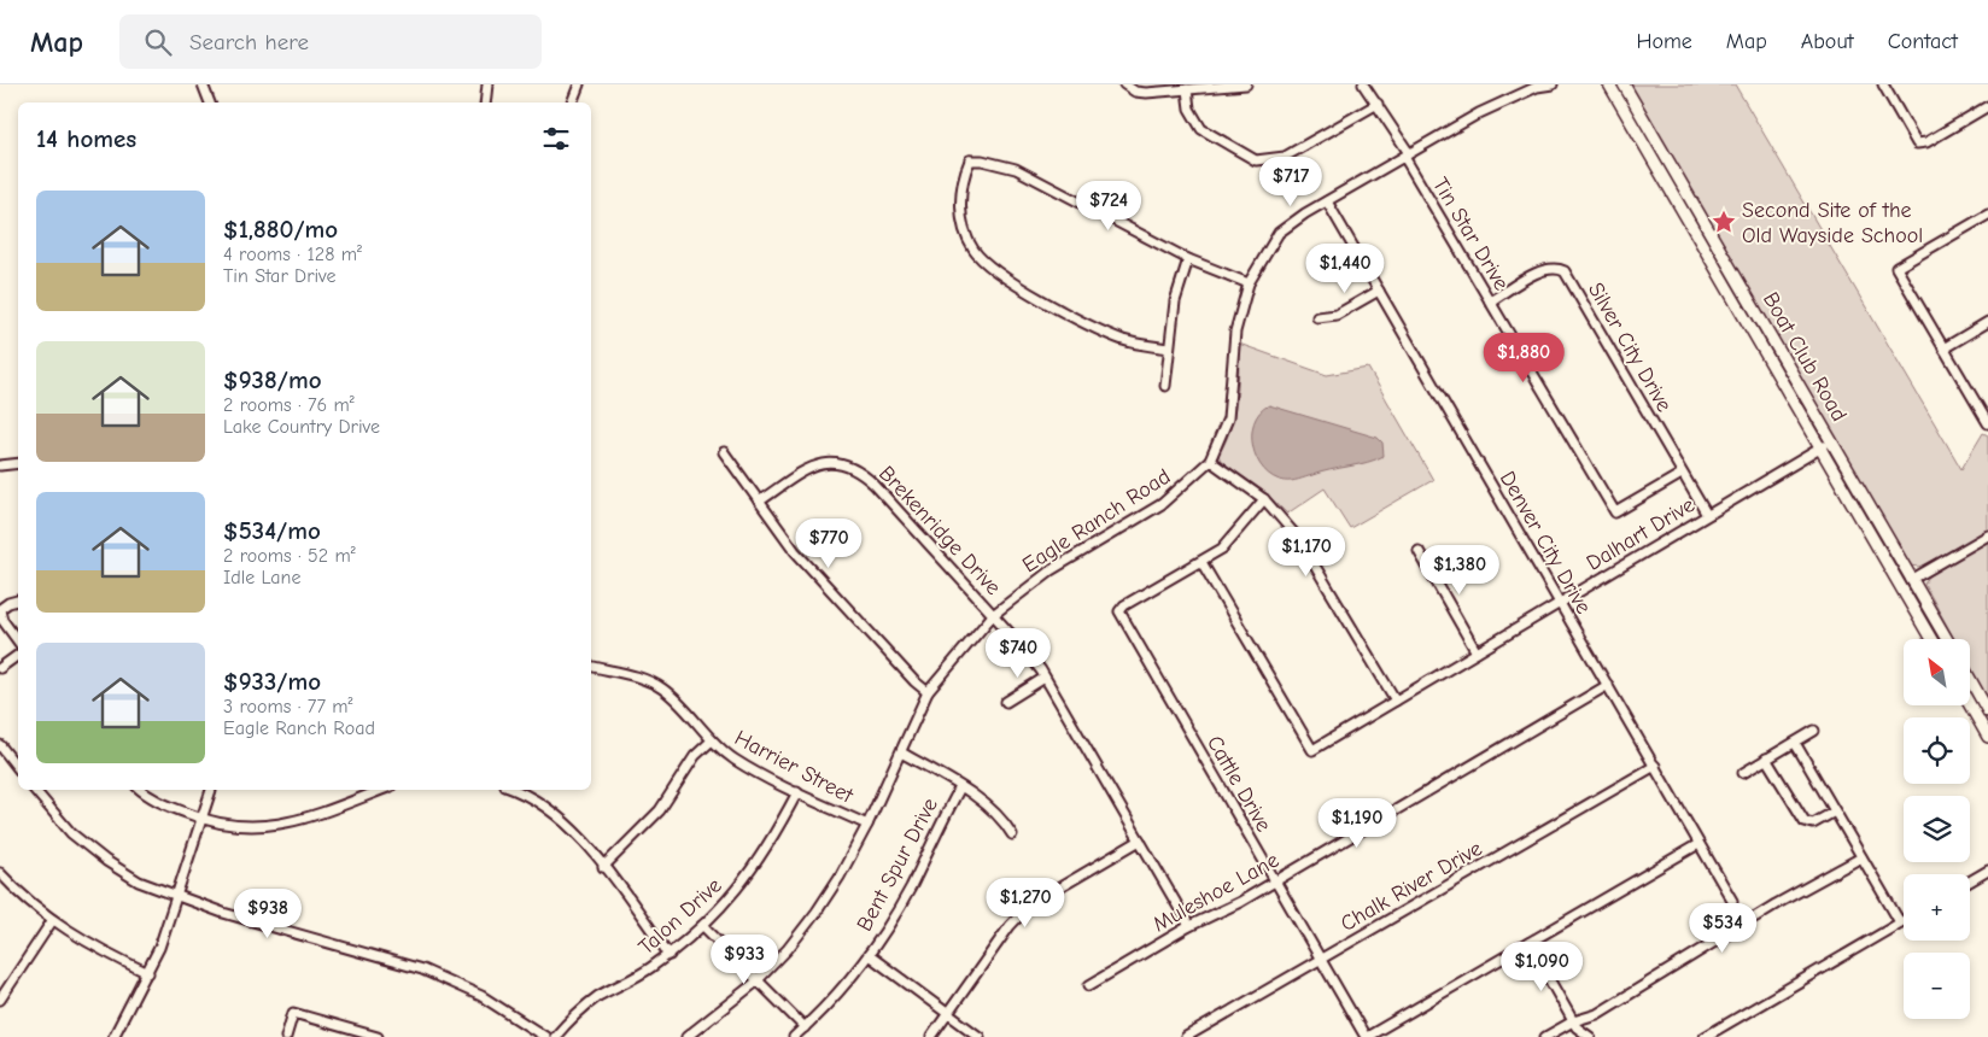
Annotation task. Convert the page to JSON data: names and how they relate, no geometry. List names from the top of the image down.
{
  "streets": {
    "main road": ["Boat Club Road"],
    "street": [
      "Tin Star Drive",
      "Silver City Drive",
      "Eagle Ranch Road",
      "Brekenridge Drive",
      "Dalhart Drive",
      "Denver City Drive",
      "Harrier Street",
      "Cattle Drive",
      "Bent Spur Drive",
      "Chalk River Drive",
      "Muleshoe Lane",
      "Talon Drive"
    ]
  },
  "crossings": [
    ["Tin Star Drive", "Silver City Drive"],
    ["Tin Star Drive", "Eagle Ranch Road"],
    ["Silver City Drive", "Dalhart Drive"],
    ["Boat Club Road", "Dalhart Drive"],
    ["Eagle Ranch Road", "Brekenridge Drive"],
    ["Eagle Ranch Road", "Denver City Drive"],
    ["Eagle Ranch Road", "Harrier Street"],
    ["Brekenridge Drive", "Muleshoe Lane"],
    ["Dalhart Drive", "Denver City Drive"],
    ["Dalhart Drive", "Cattle Drive"],
    ["Denver City Drive", "Chalk River Drive"],
    ["Denver City Drive", "Muleshoe Lane"],
    ["Harrier Street", "Talon Drive"],
    ["Cattle Drive", "Chalk River Drive"],
    ["Cattle Drive", "Muleshoe Lane"]
  ],
  "places": {
    "place": ["Second Site of the Old Wayside School"]
  },
  "north": "top left",
  "page": {
    "header": "Map",
    "search": "Search here",
    "nav": [
      "Home",
      "Map",
      "About",
      "Contact"
    ],
    "heading": "14 homes",
    "price": [
      "$717",
      "$724",
      "$1,440",
      "$1,880",
      "$770",
      "$1,170",
      "$1,380",
      "$740",
      "$1,190",
      "$1,270",
      "$938",
      "$534",
      "$933",
      "$1,090"
    ],
    "list": [
      {
        "name": "$1,880/mo",
        "note": "4 rooms · 128 m² · Tin Star Drive"
      },
      {
        "name": "$938/mo",
        "note": "2 rooms · 76 m² · Lake Country Drive"
      },
      {
        "name": "$534/mo",
        "note": "2 rooms · 52 m² · Idle Lane"
      },
      {
        "name": "$933/mo",
        "note": "3 rooms · 77 m² · Eagle Ranch Road"
      }
    ],
    "map_buttons": ["+", "−"]
  }
}
